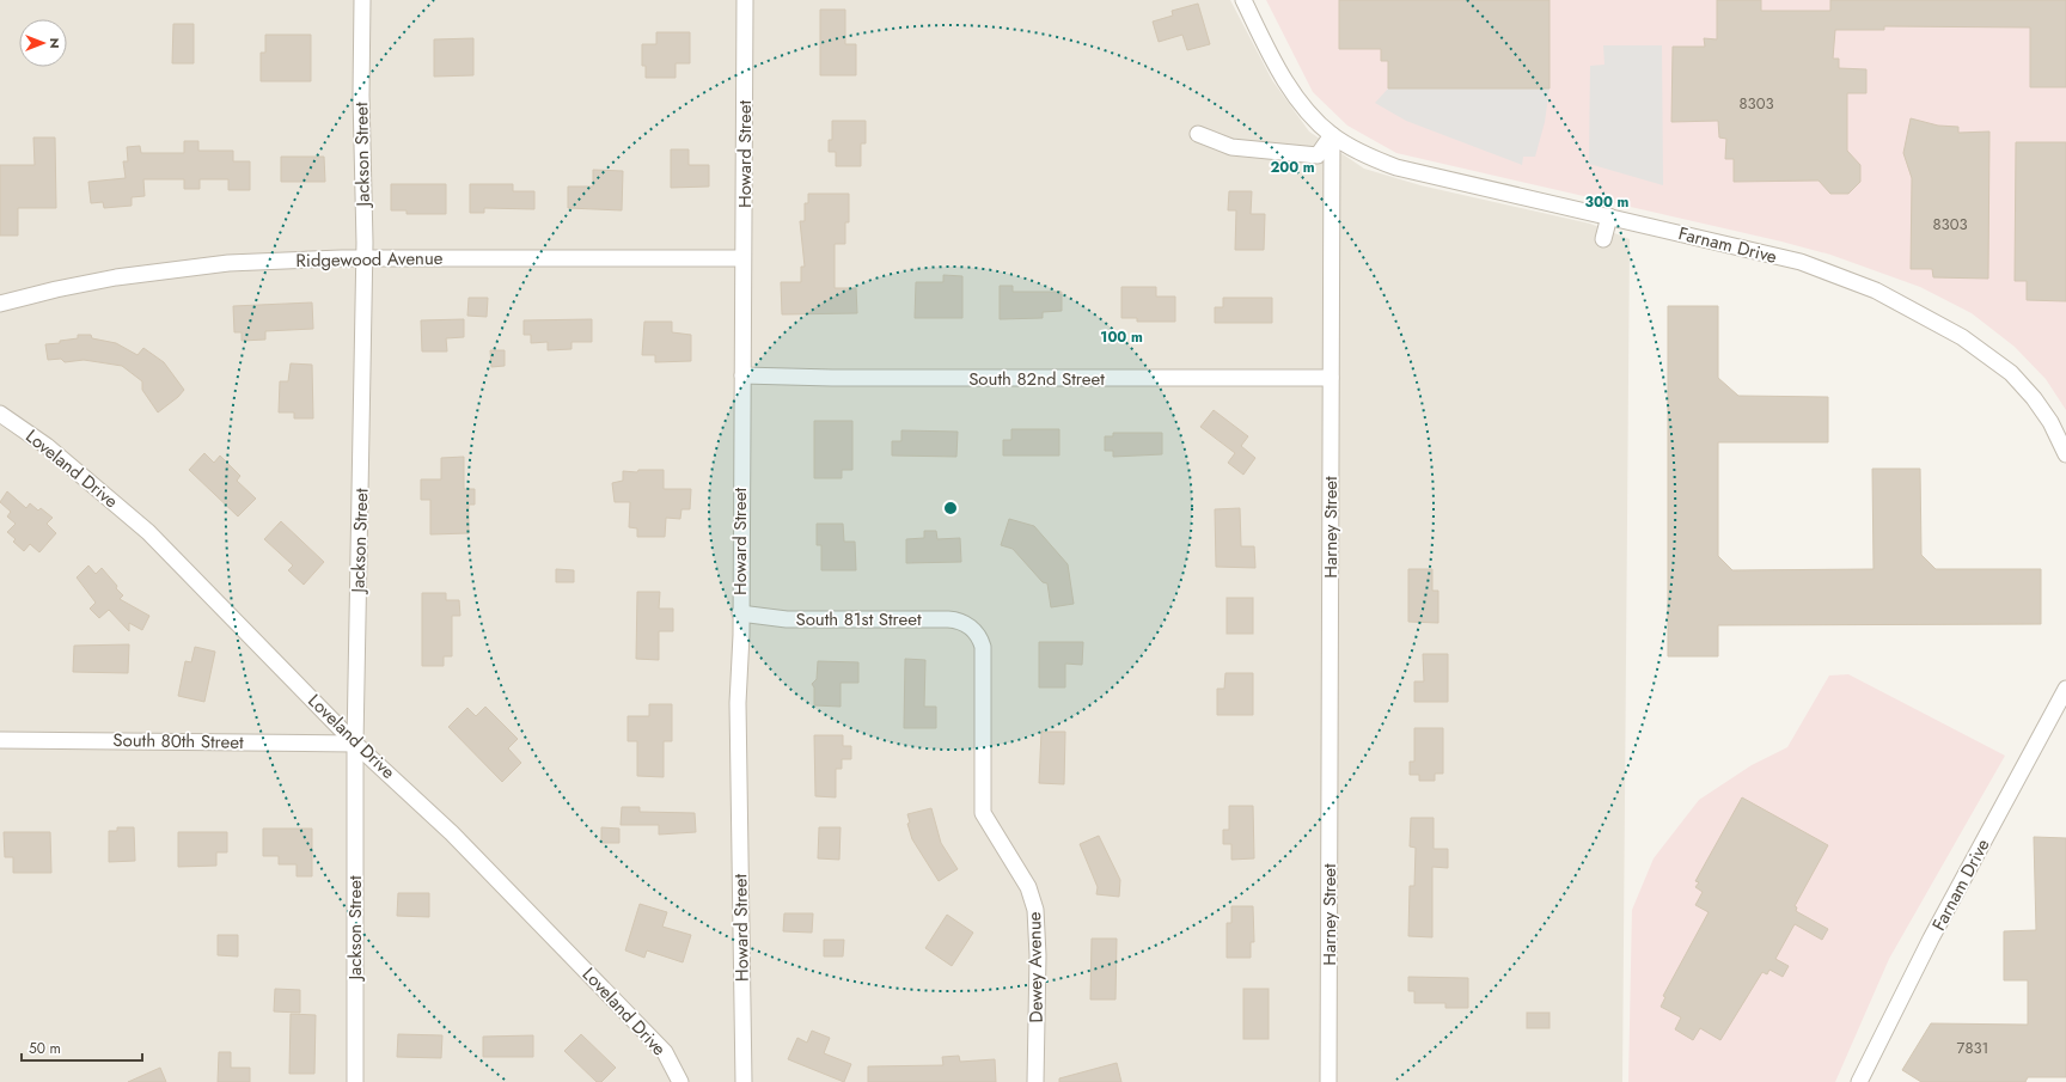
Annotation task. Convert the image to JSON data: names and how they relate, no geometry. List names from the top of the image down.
{
  "streets": {
    "street": [
      "Jackson Street",
      "Howard Street",
      "Farnam Drive",
      "Ridgewood Avenue",
      "South 82nd Street",
      "Loveland Drive",
      "Harney Street",
      "South 81st Street",
      "South 80th Street",
      "Dewey Avenue"
    ]
  },
  "crossings": [
    ["Jackson Street", "Ridgewood Avenue"],
    ["Jackson Street", "Loveland Drive"],
    ["Jackson Street", "South 80th Street"],
    ["Howard Street", "Ridgewood Avenue"],
    ["Howard Street", "South 82nd Street"],
    ["Howard Street", "South 81st Street"],
    ["Farnam Drive", "Harney Street"],
    ["South 82nd Street", "Harney Street"],
    ["Loveland Drive", "South 80th Street"],
    ["South 81st Street", "Dewey Avenue"]
  ],
  "house_numbers": ["8303", "8303", "7831"],
  "scale_bar": "50 m",
  "north": "right",
  "rings": ["200 m", "300 m", "100 m"]
}
